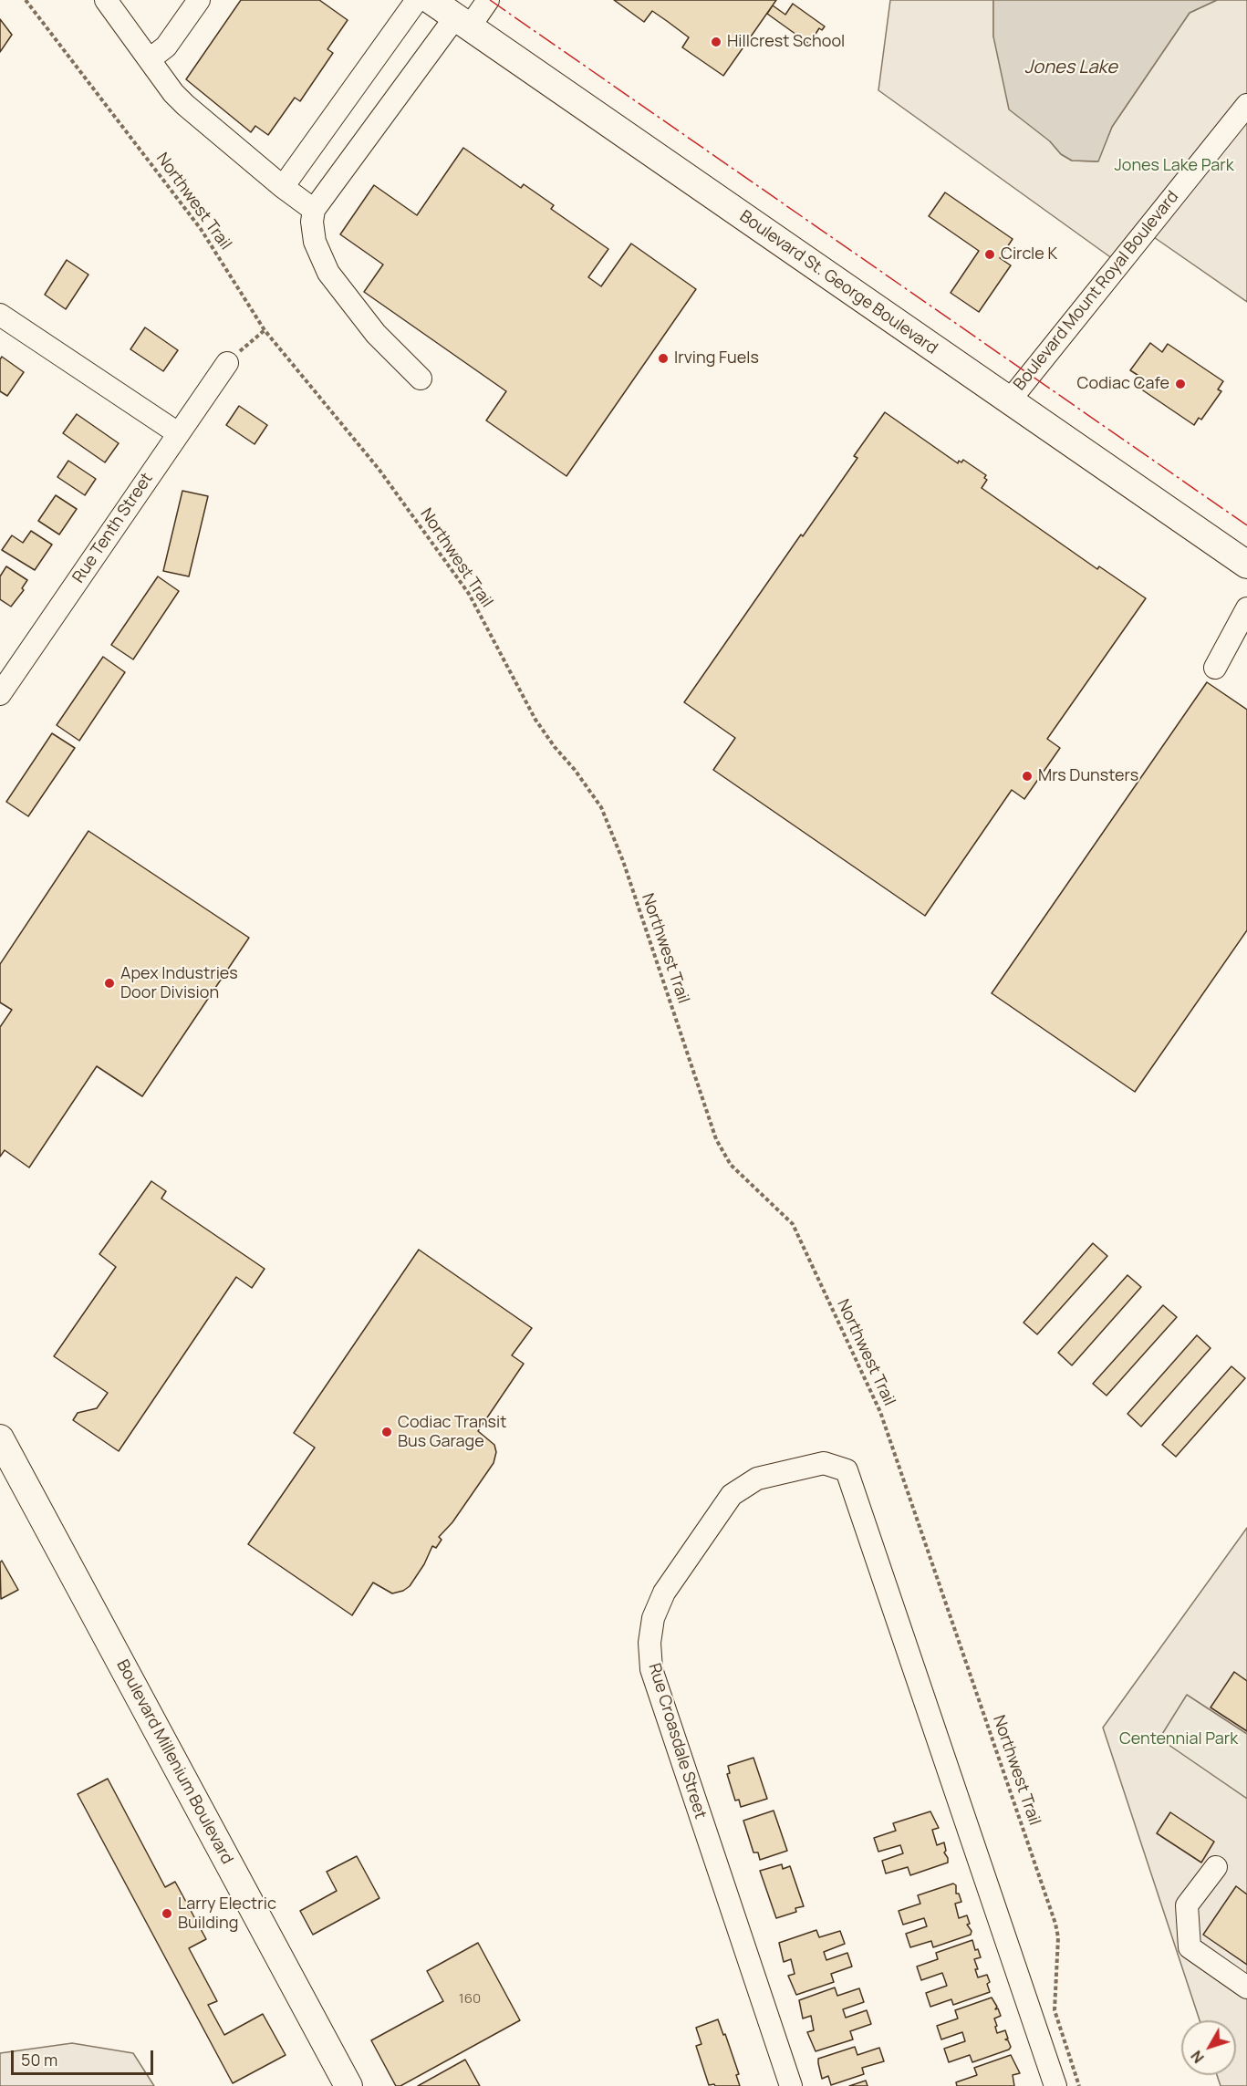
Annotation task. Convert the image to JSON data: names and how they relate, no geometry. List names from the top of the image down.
{
  "streets": {
    "main road": ["Boulevard St. George Boulevard", "Boulevard Millenium Boulevard"],
    "street": ["Boulevard Mount Royal Boulevard", "Rue Tenth Street", "Rue Croasdale Street"],
    "path": ["Northwest Trail"]
  },
  "crossings": [
    ["Boulevard St. George Boulevard", "Boulevard Mount Royal Boulevard"]
  ],
  "water": ["Jones Lake"],
  "parks": ["Jones Lake Park", "Centennial Park"],
  "places": [
    "Hillcrest School",
    "Circle K",
    "Irving Fuels",
    "Codiac Cafe",
    "Mrs Dunsters",
    "Apex Industries Door Division",
    "Codiac Transit Bus Garage",
    "Larry Electric Building"
  ],
  "house_numbers": ["160"],
  "scale_bar": "50 m",
  "north": "bottom left"
}
